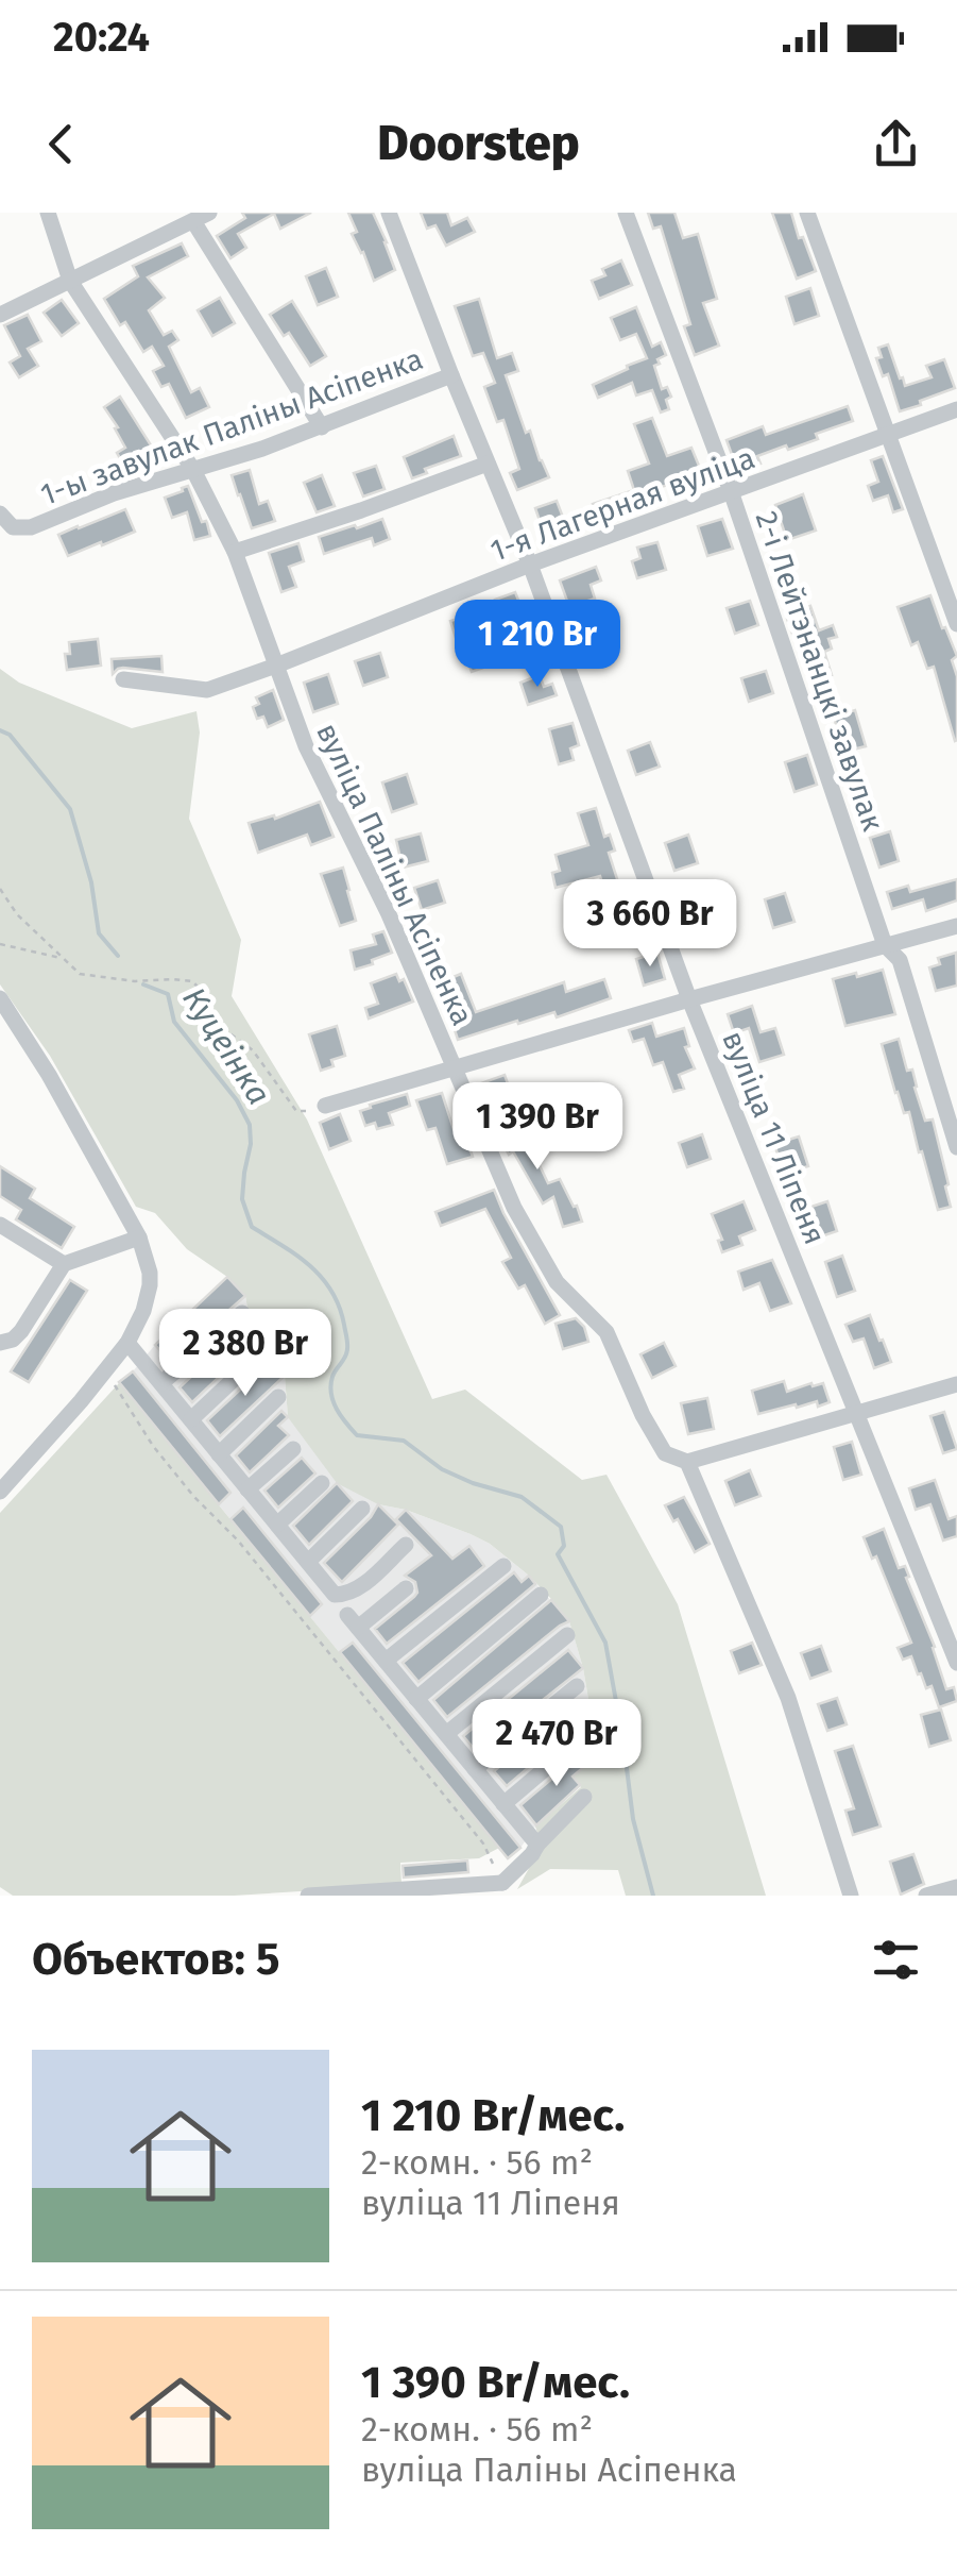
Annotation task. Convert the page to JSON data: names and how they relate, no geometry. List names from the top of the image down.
{
  "streets": {
    "street": [
      "1-ы завулак Паліны Асіпенка",
      "1-я Лагерная вуліца",
      "2-і Лейтэнанцкі завулак",
      "вуліца Паліны Асіпенка",
      "вуліца 11 Ліпеня"
    ]
  },
  "crossings": [
    ["1-ы завулак Паліны Асіпенка", "вуліца Паліны Асіпенка"],
    ["1-ы завулак Паліны Асіпенка", "вуліца 11 Ліпеня"],
    ["1-я Лагерная вуліца", "2-і Лейтэнанцкі завулак"],
    ["1-я Лагерная вуліца", "вуліца Паліны Асіпенка"],
    ["1-я Лагерная вуліца", "вуліца 11 Ліпеня"]
  ],
  "water": ["Куцеінка"],
  "page": {
    "status": "20:24",
    "header": "Doorstep",
    "price": [
      "1 210 Br",
      "3 660 Br",
      "1 390 Br",
      "2 380 Br",
      "2 470 Br"
    ],
    "heading": "Объектов: 5",
    "list": [
      {
        "name": "1 210 Br/мес.",
        "note": "2-комн. · 56 m² · вуліца 11 Ліпеня"
      },
      {
        "name": "1 390 Br/мес.",
        "note": "2-комн. · 56 m² · вуліца Паліны Асіпенка"
      }
    ]
  }
}
